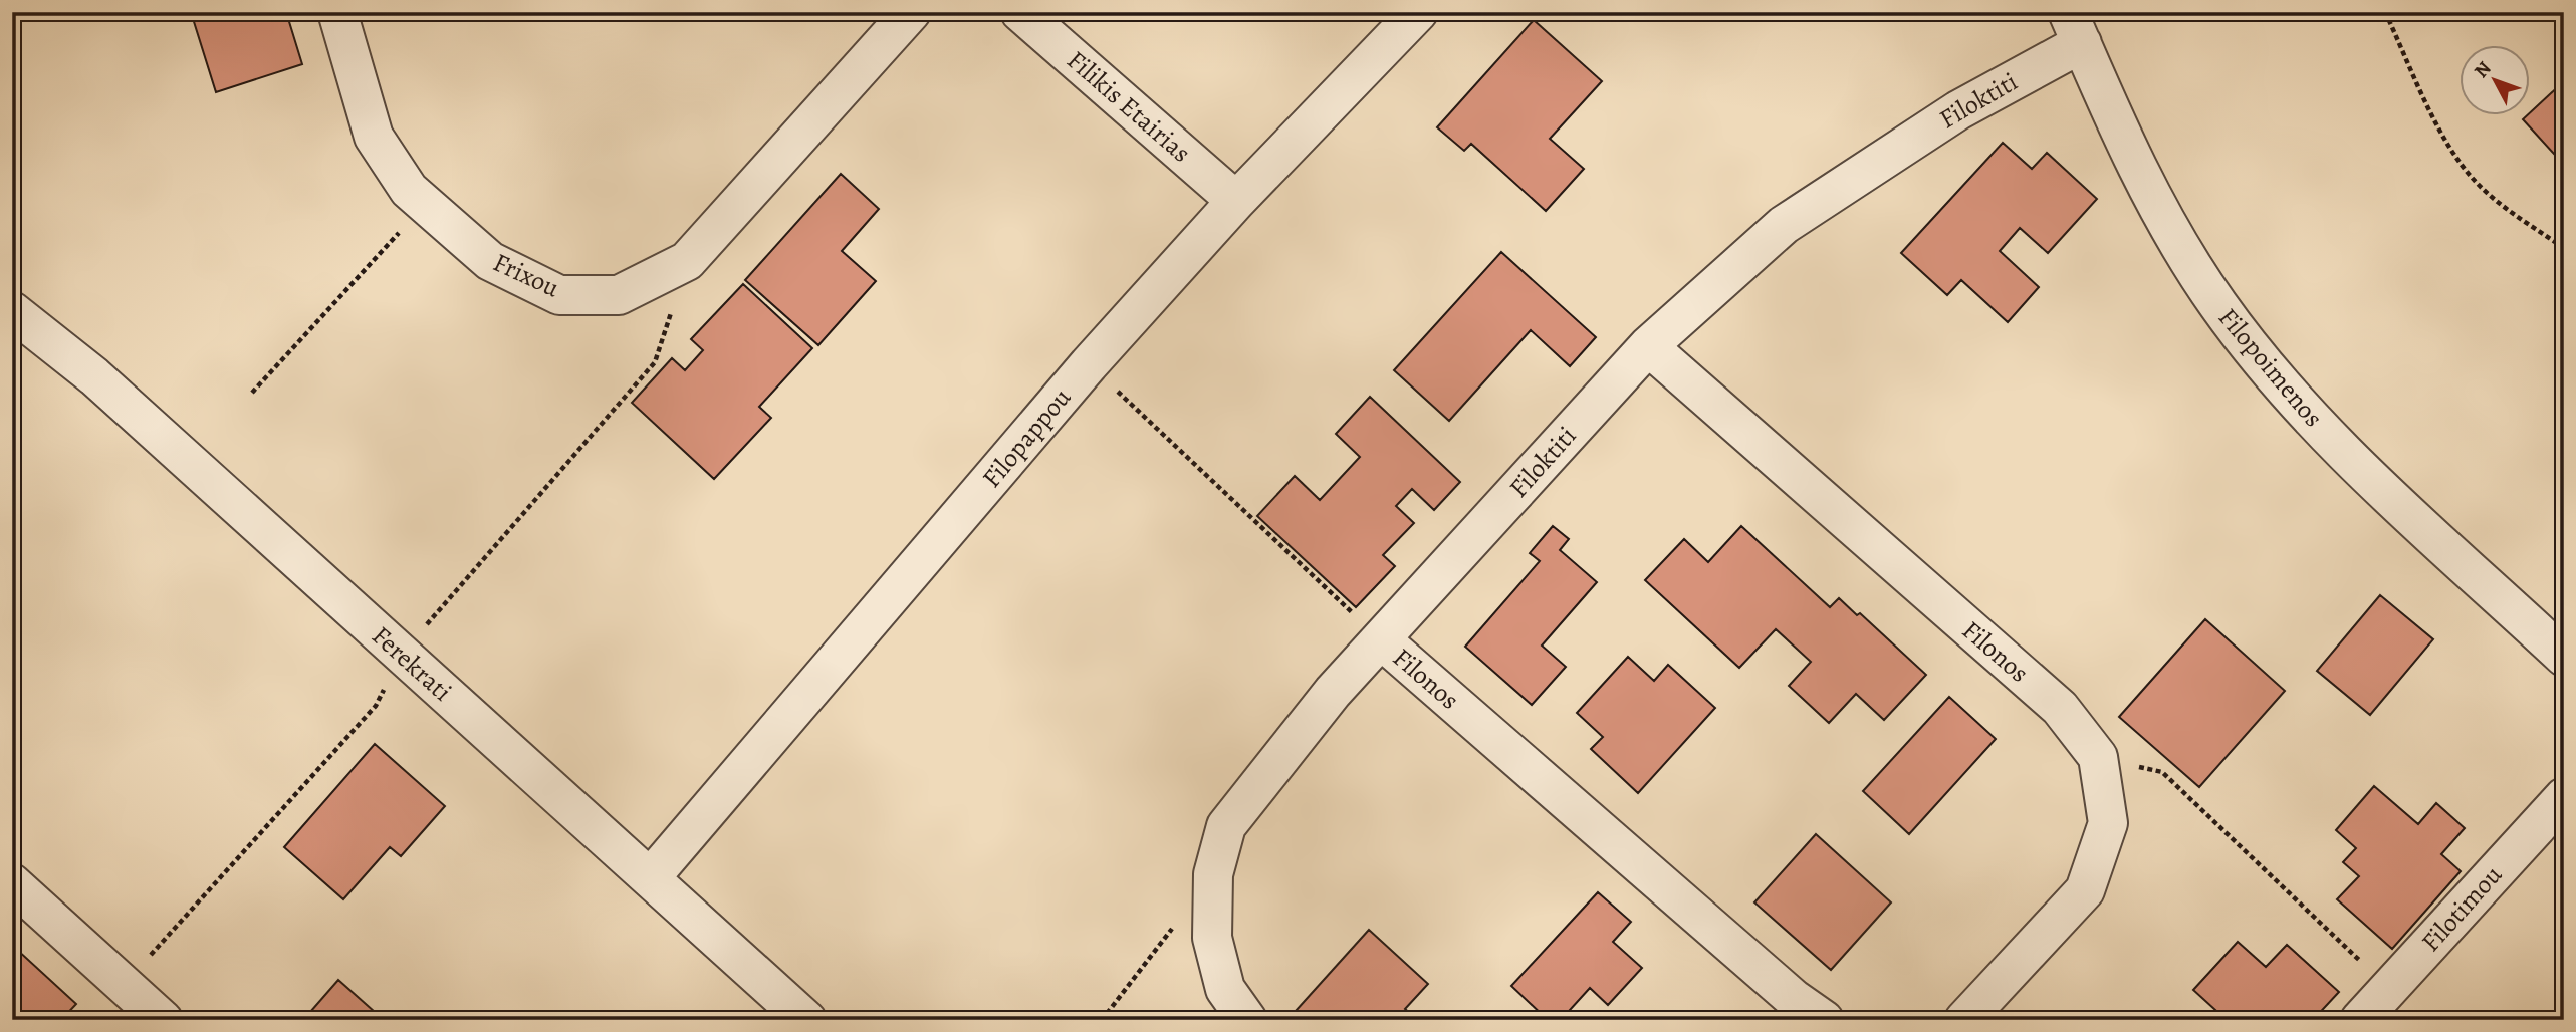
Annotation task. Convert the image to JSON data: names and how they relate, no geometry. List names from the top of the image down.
{
  "streets": {
    "street": [
      "Filoktiti",
      "Filikis Etairias",
      "Frixou",
      "Filopoimenos",
      "Filopappou",
      "Filonos",
      "Ferekrati",
      "Filotimou"
    ]
  },
  "crossings": [
    ["Filoktiti", "Filopoimenos"],
    ["Filoktiti", "Filonos"],
    ["Filikis Etairias", "Filopappou"],
    ["Filopappou", "Ferekrati"]
  ],
  "north": "top left"
}
